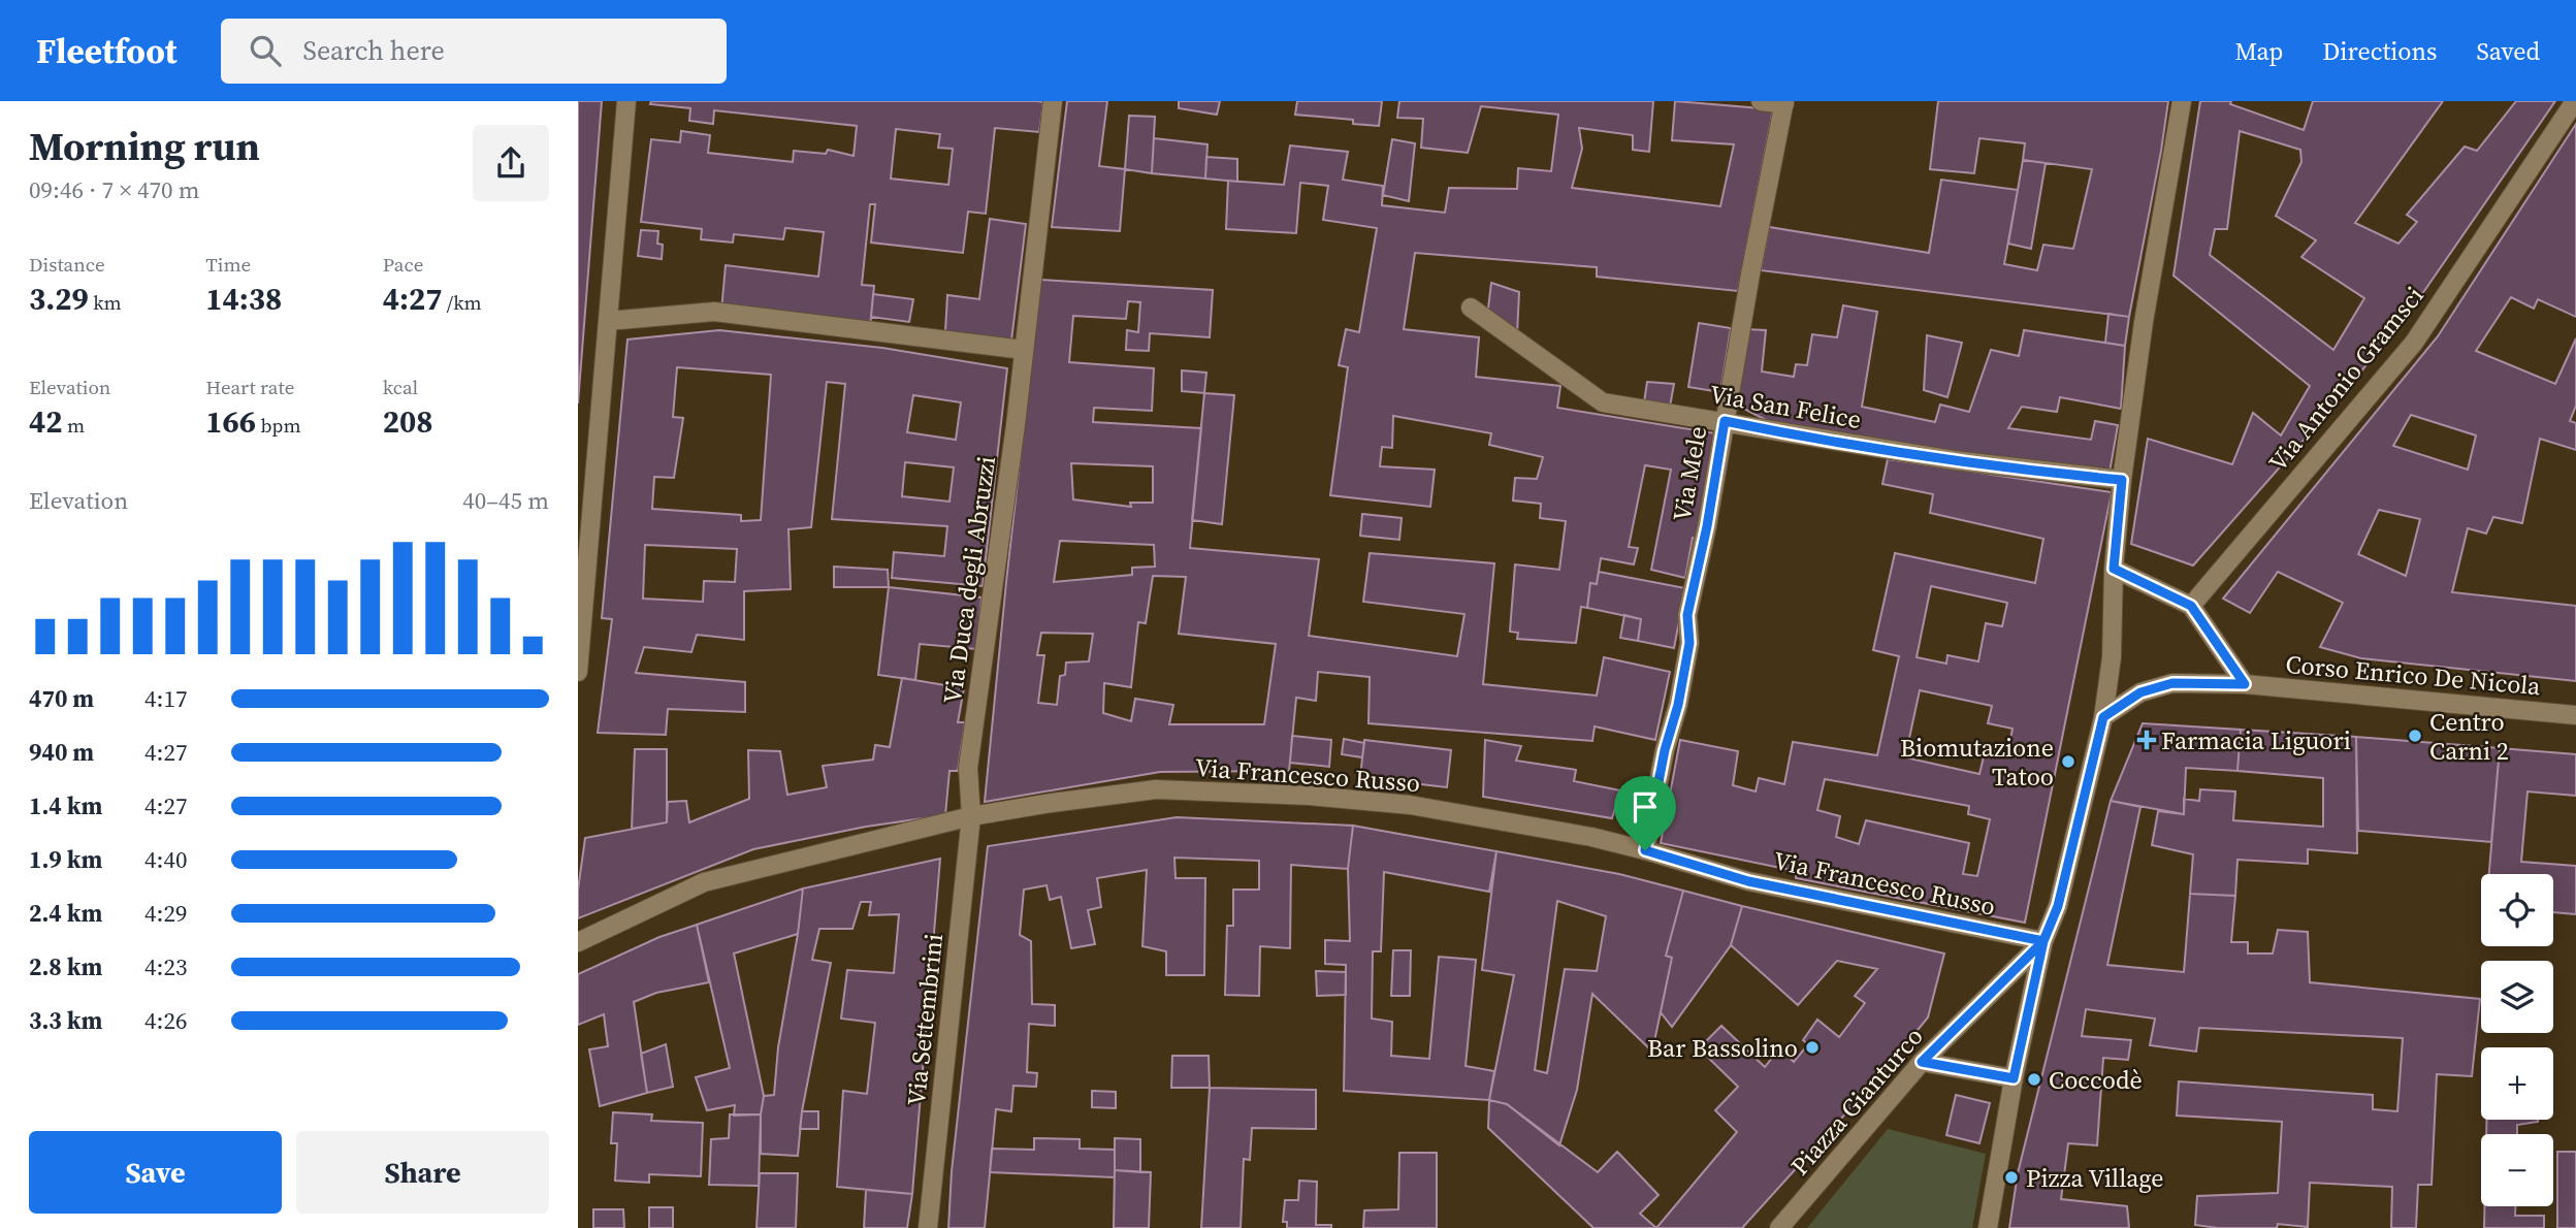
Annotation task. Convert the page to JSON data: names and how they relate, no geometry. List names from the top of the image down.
{
  "streets": {
    "street": [
      "Via Antonio Gramsci",
      "Via San Felice",
      "Via Mele",
      "Via Duca degli Abruzzi",
      "Corso Enrico De Nicola",
      "Via Francesco Russo",
      "Via Settembrini",
      "Piazza Gianturco"
    ]
  },
  "crossings": [
    ["Via San Felice", "Via Mele"],
    ["Via Mele", "Via Francesco Russo"],
    ["Via Duca degli Abruzzi", "Via Francesco Russo"],
    ["Via Duca degli Abruzzi", "Via Settembrini"],
    ["Via Francesco Russo", "Via Settembrini"],
    ["Via Francesco Russo", "Piazza Gianturco"]
  ],
  "places": {
    "other": [
      "Centro Carni 2",
      "Biomutazione Tatoo",
      "Bar Bassolino",
      "Coccodè",
      "Pizza Village"
    ],
    "health": ["Farmacia Liguori"]
  },
  "page": {
    "header": "Fleetfoot",
    "search": "Search here",
    "nav": ["Map", "Directions", "Saved"],
    "heading": ["Morning run", "09:46 · 7 × 470 m"],
    "stats": [
      ["Distance", "3.29 km"],
      ["Time", "14:38"],
      ["Pace", "4:27 /km"],
      ["Elevation", "42 m"],
      ["Heart rate", "166 bpm"],
      ["kcal", "208"]
    ],
    "chart": ["Elevation", "40–45 m"],
    "list": [
      {
        "name": "470 m",
        "note": "4:17"
      },
      {
        "name": "940 m",
        "note": "4:27"
      },
      {
        "name": "1.4 km",
        "note": "4:27"
      },
      {
        "name": "1.9 km",
        "note": "4:40"
      },
      {
        "name": "2.4 km",
        "note": "4:29"
      },
      {
        "name": "2.8 km",
        "note": "4:23"
      },
      {
        "name": "3.3 km",
        "note": "4:26"
      }
    ],
    "map_buttons": ["+", "−"],
    "buttons": ["Save", "Share"]
  }
}
